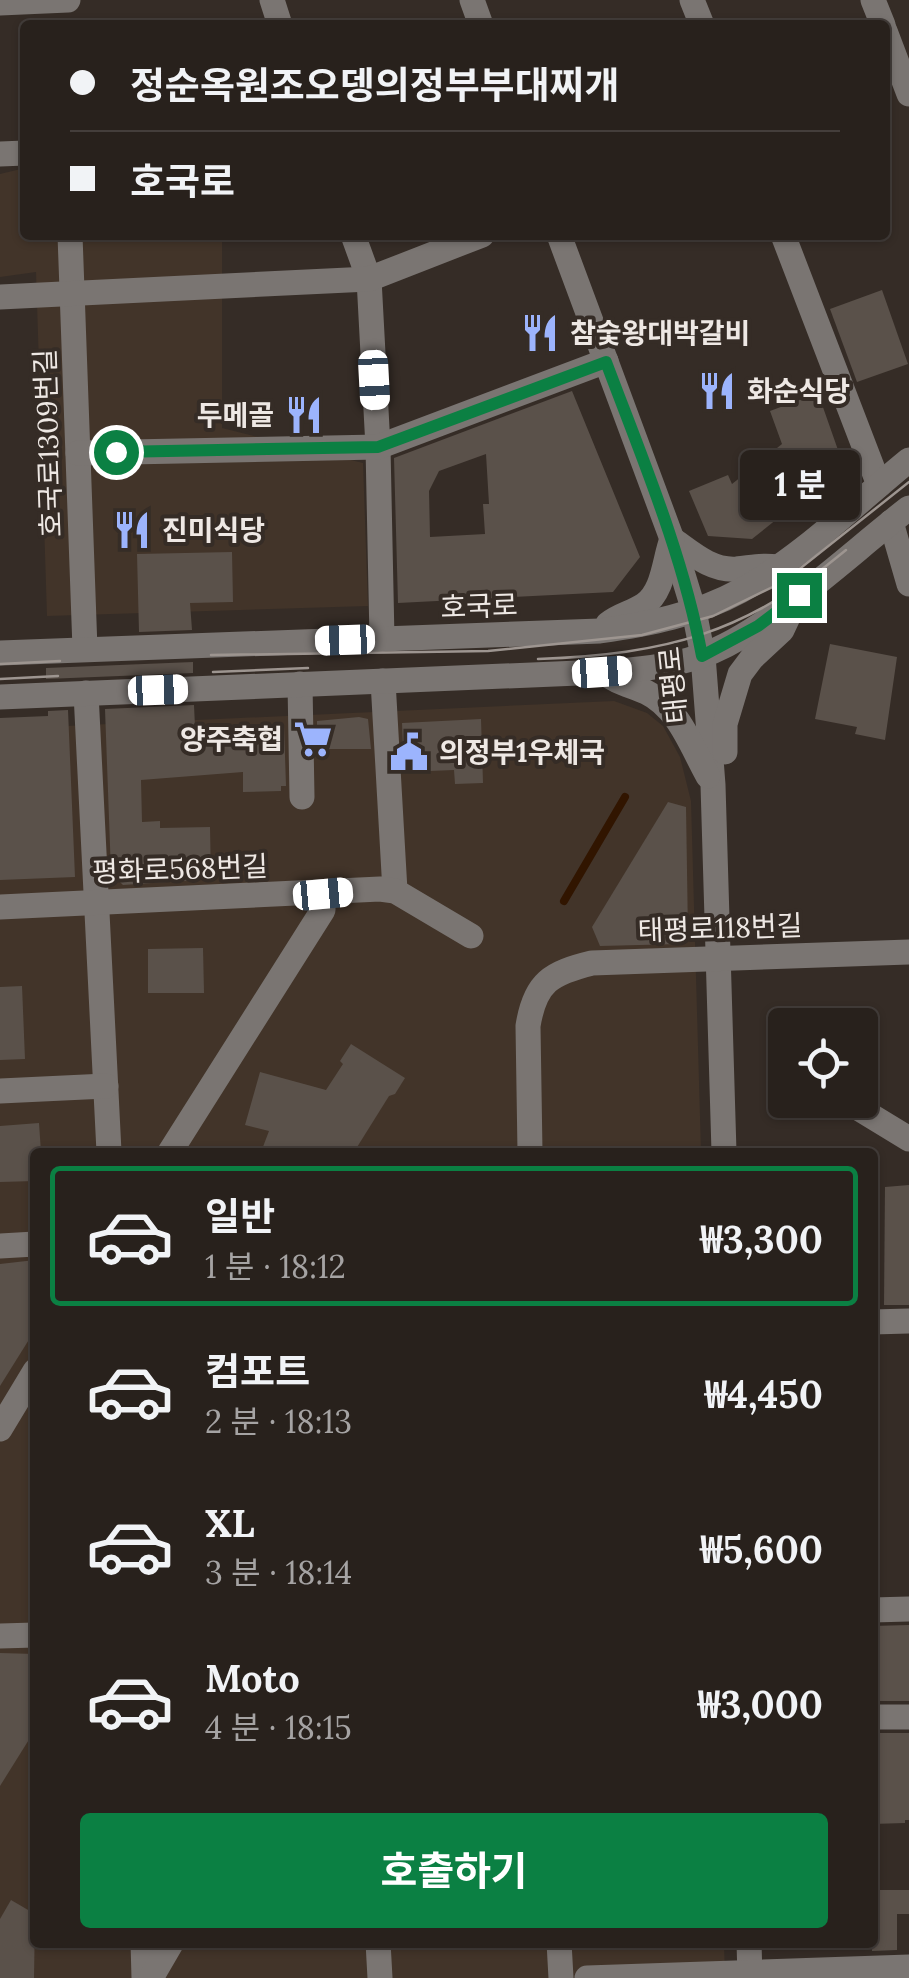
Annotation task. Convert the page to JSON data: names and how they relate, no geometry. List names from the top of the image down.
{
  "streets": {
    "street": [
      "호국로1309번길",
      "호국로",
      "태평로",
      "평화로568번길",
      "태평로118번길"
    ]
  },
  "crossings": [
    ["호국로1309번길", "호국로"],
    ["호국로", "태평로"],
    ["태평로", "태평로118번길"]
  ],
  "places": {
    "restaurant": [
      "참숯왕대박갈비",
      "화순식당",
      "두메골",
      "진미식당"
    ],
    "supermarket": ["양주축협"],
    "public building": ["의정부1우체국"]
  },
  "page": {
    "banner": ["정순옥원조오뎅의정부부대찌개", "호국로"],
    "bubble": "1 분",
    "list": [
      {
        "name": "일반",
        "note": "1 분 · 18:12",
        "value": "₩3,300"
      },
      {
        "name": "컴포트",
        "note": "2 분 · 18:13",
        "value": "₩4,450"
      },
      {
        "name": "XL",
        "note": "3 분 · 18:14",
        "value": "₩5,600"
      },
      {
        "name": "Moto",
        "note": "4 분 · 18:15",
        "value": "₩3,000"
      }
    ],
    "buttons": "호출하기"
  }
}
